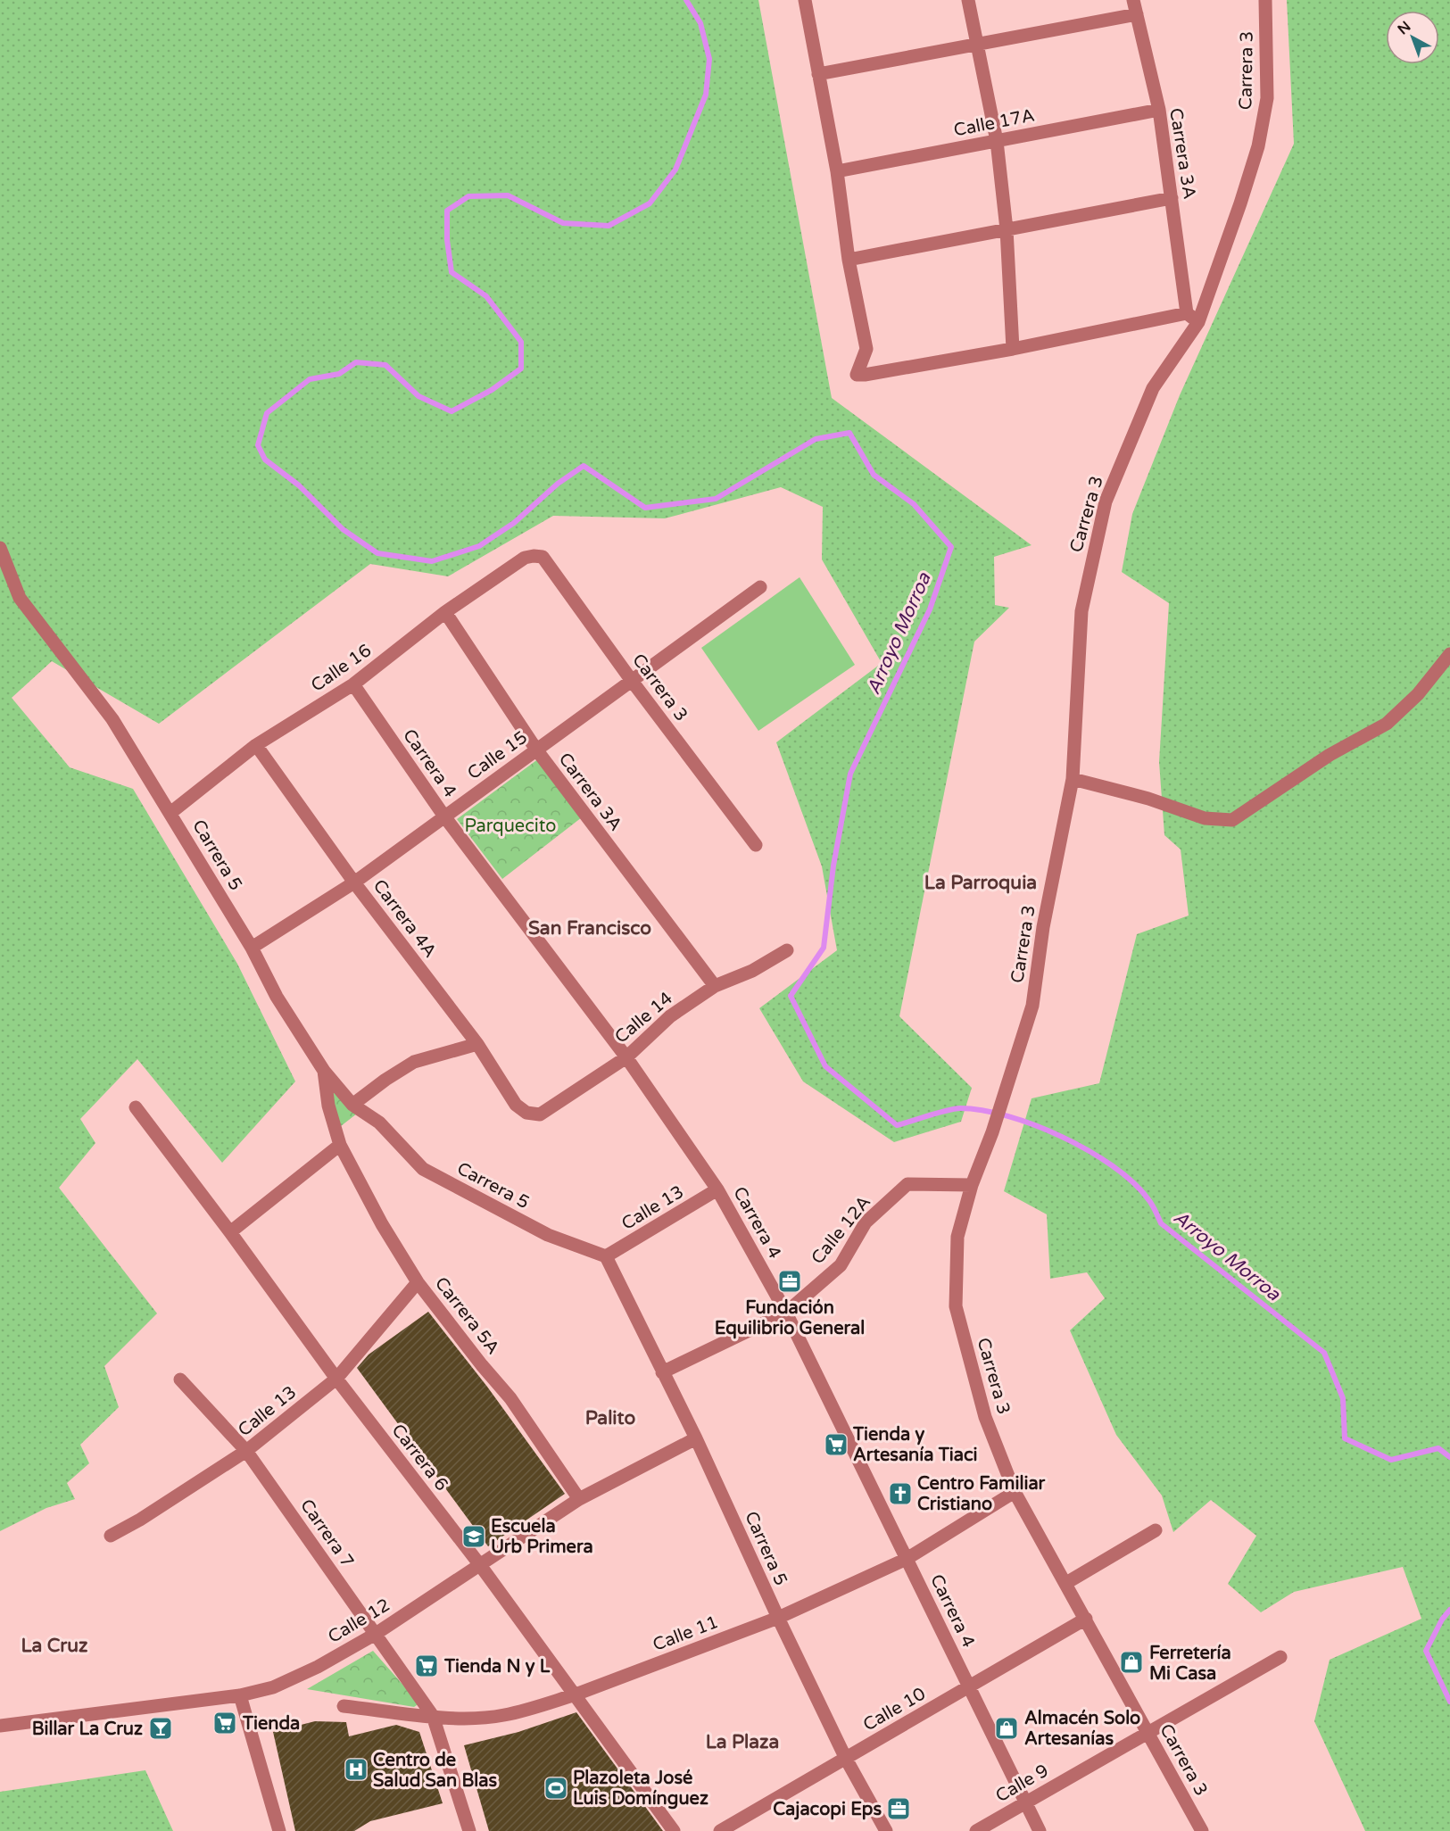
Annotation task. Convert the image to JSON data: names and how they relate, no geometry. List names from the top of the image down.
{
  "streets": {
    "street": [
      "Carrera 3",
      "Calle 17A",
      "Carrera 3A",
      "Calle 16",
      "Calle 15",
      "Carrera 4",
      "Carrera 5",
      "Carrera 4A",
      "Calle 14",
      "Calle 13",
      "Calle 12A",
      "Carrera 5A",
      "Carrera 6",
      "Carrera 7",
      "Calle 12",
      "Calle 11",
      "Calle 10",
      "Calle 9"
    ]
  },
  "crossings": [
    ["Carrera 3", "Carrera 3A"],
    ["Carrera 3", "Calle 16"],
    ["Carrera 3", "Calle 15"],
    ["Carrera 3", "Calle 12A"],
    ["Carrera 3", "Calle 11"],
    ["Carrera 3", "Calle 10"],
    ["Carrera 3", "Calle 9"],
    ["Calle 17A", "Carrera 3A"],
    ["Carrera 3A", "Calle 16"],
    ["Carrera 3A", "Calle 15"],
    ["Carrera 3A", "Calle 14"],
    ["Calle 16", "Carrera 4"],
    ["Calle 16", "Carrera 5"],
    ["Calle 16", "Carrera 4A"],
    ["Calle 15", "Carrera 4"],
    ["Calle 15", "Carrera 5"],
    ["Calle 15", "Carrera 4A"],
    ["Carrera 4", "Calle 14"],
    ["Carrera 4", "Calle 13"],
    ["Carrera 4", "Calle 12A"],
    ["Carrera 4", "Calle 11"],
    ["Carrera 4", "Calle 10"],
    ["Carrera 4", "Calle 9"],
    ["Carrera 5", "Calle 13"],
    ["Carrera 5", "Calle 12A"],
    ["Carrera 5", "Carrera 5A"],
    ["Carrera 5", "Calle 12"],
    ["Carrera 5", "Calle 11"],
    ["Carrera 5", "Calle 10"],
    ["Carrera 4A", "Calle 14"],
    ["Calle 13", "Carrera 5A"],
    ["Calle 13", "Carrera 6"],
    ["Calle 13", "Carrera 7"],
    ["Carrera 5A", "Calle 12"],
    ["Carrera 6", "Calle 12"],
    ["Carrera 6", "Calle 11"],
    ["Carrera 7", "Calle 12"],
    ["Carrera 7", "Calle 11"]
  ],
  "districts": [
    "La Parroquia",
    "San Francisco",
    "Palito",
    "La Cruz",
    "La Plaza"
  ],
  "water": ["Arroyo Morroa"],
  "parks": ["Parquecito"],
  "places": {
    "office": ["Fundación Equilibrio General", "Cajacopi Eps"],
    "supermarket": ["Tienda y Artesanía Tiaci", "Tienda N y L", "Tienda"],
    "church": ["Centro Familiar Cristiano"],
    "school or university": ["Escuela Urb Primera"],
    "shop": ["Ferretería Mi Casa", "Almacén Solo Artesanías"],
    "bar": ["Billar La Cruz"],
    "hospital": ["Centro de Salud San Blas"],
    "sports": ["Plazoleta José Luis Domínguez"]
  },
  "north": "top left"
}
